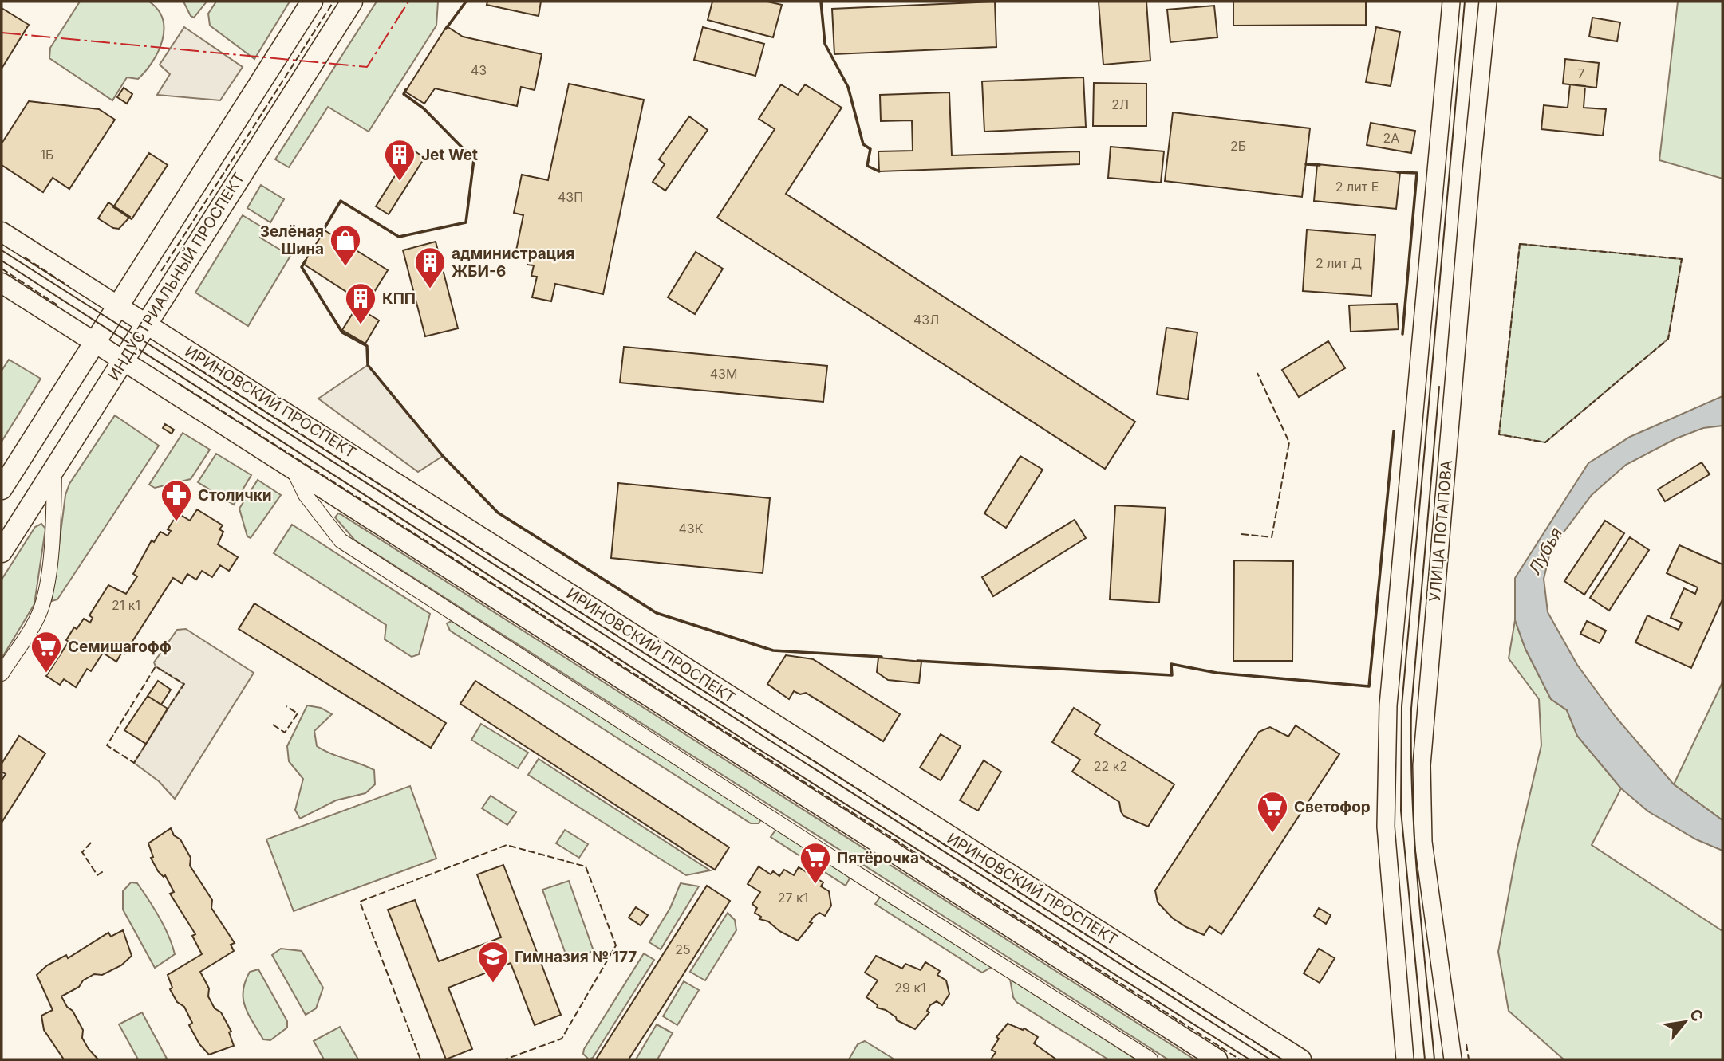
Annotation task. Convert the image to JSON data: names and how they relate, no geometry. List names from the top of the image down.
{
  "streets": {
    "main road": ["ИНДУСТРИАЛЬНЫЙ ПРОСПЕКТ", "ИРИНОВСКИЙ ПРОСПЕКТ"],
    "street": ["УЛИЦА ПОТАПОВА"]
  },
  "crossings": [
    ["ИНДУСТРИАЛЬНЫЙ ПРОСПЕКТ", "ИРИНОВСКИЙ ПРОСПЕКТ"]
  ],
  "water": ["Лубья"],
  "places": {
    "building": ["Jet Wet", "администрация ЖБИ-6", "КПП"],
    "shop": ["Зелёная Шина"],
    "pharmacy": ["Столички"],
    "supermarket": ["Семишагофф", "Светофор", "Пятёрочка"],
    "school or university": ["Гимназия № 177"]
  },
  "house_numbers": [
    "43",
    "7",
    "2Л",
    "2А",
    "2Б",
    "1Б",
    "2 лит Е",
    "43П",
    "2 лит Д",
    "43Л",
    "43М",
    "43К",
    "21 к1",
    "22 к2",
    "27 к1",
    "25",
    "29 к1"
  ],
  "north": "top right"
}
